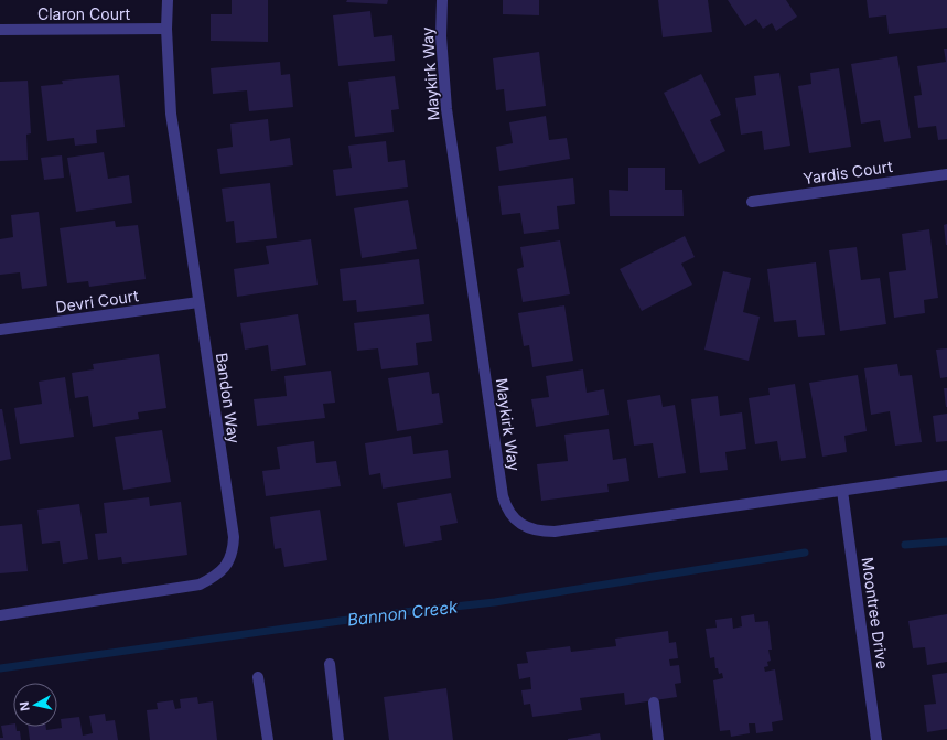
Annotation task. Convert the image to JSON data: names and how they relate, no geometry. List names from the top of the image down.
{
  "streets": {
    "street": [
      "Claron Court",
      "Maykirk Way",
      "Yardis Court",
      "Devri Court",
      "Bandon Way",
      "Moontree Drive"
    ]
  },
  "crossings": [
    ["Claron Court", "Bandon Way"],
    ["Maykirk Way", "Moontree Drive"],
    ["Devri Court", "Bandon Way"]
  ],
  "water": ["Bannon Creek"],
  "north": "left"
}
